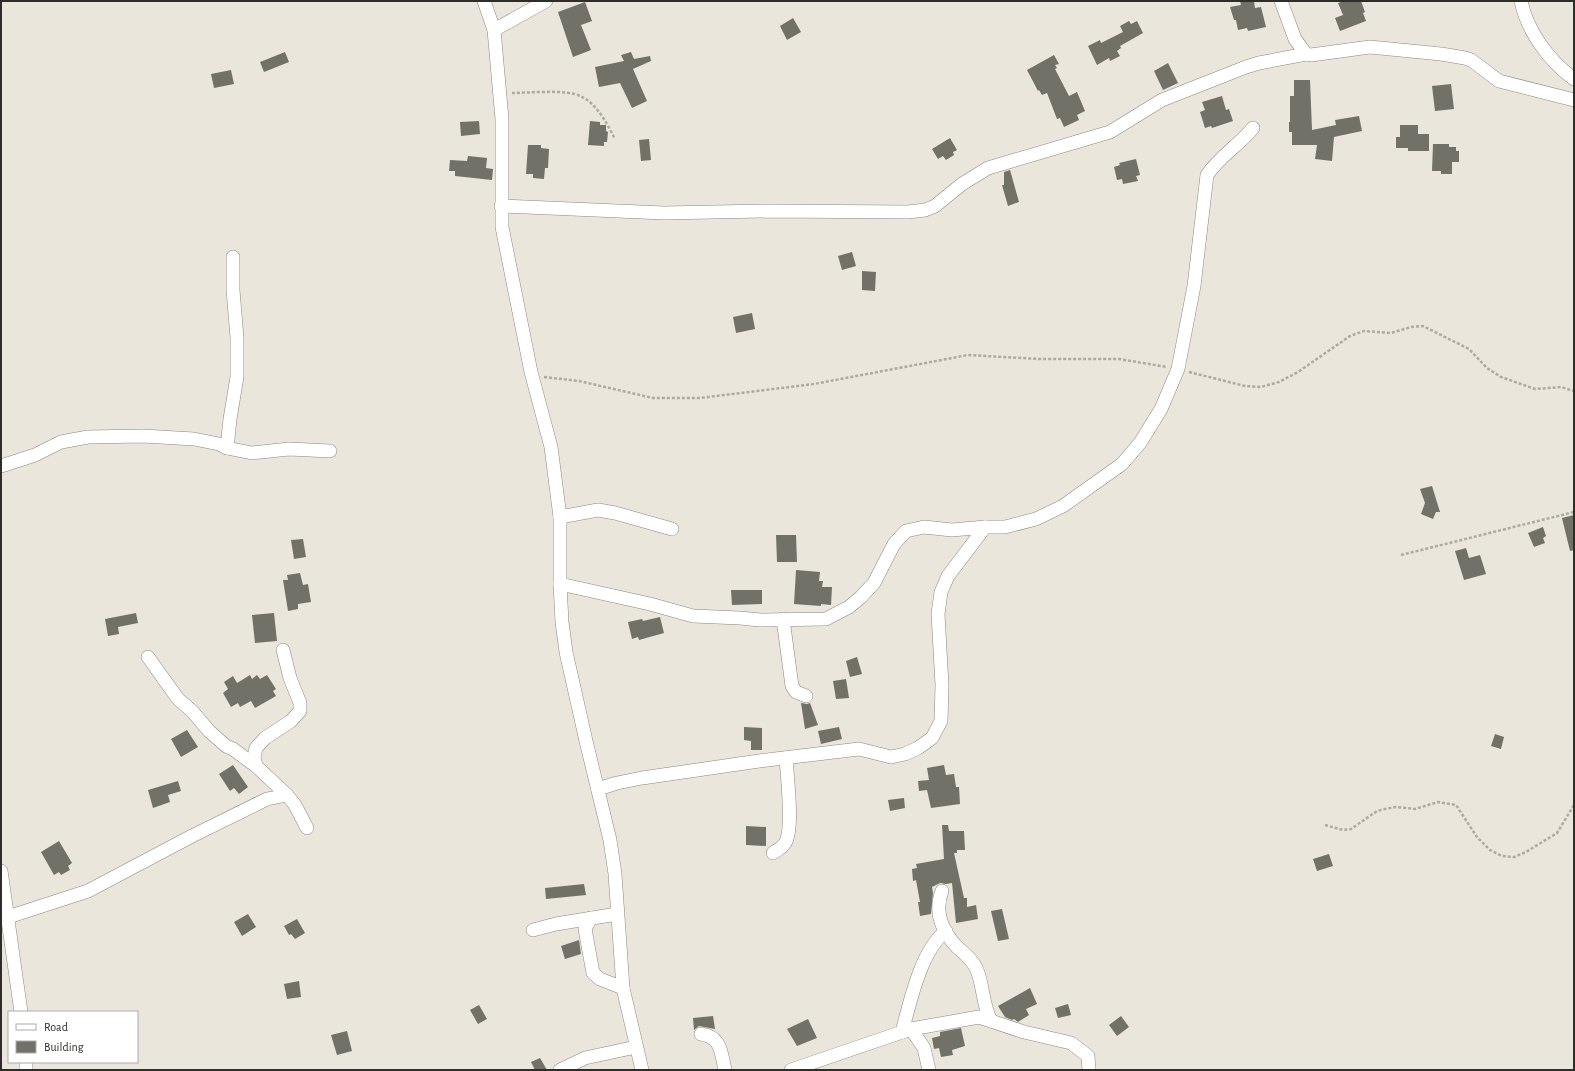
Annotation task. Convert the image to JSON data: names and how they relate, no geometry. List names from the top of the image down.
{
  "legend": ["Road", "Building"]
}
